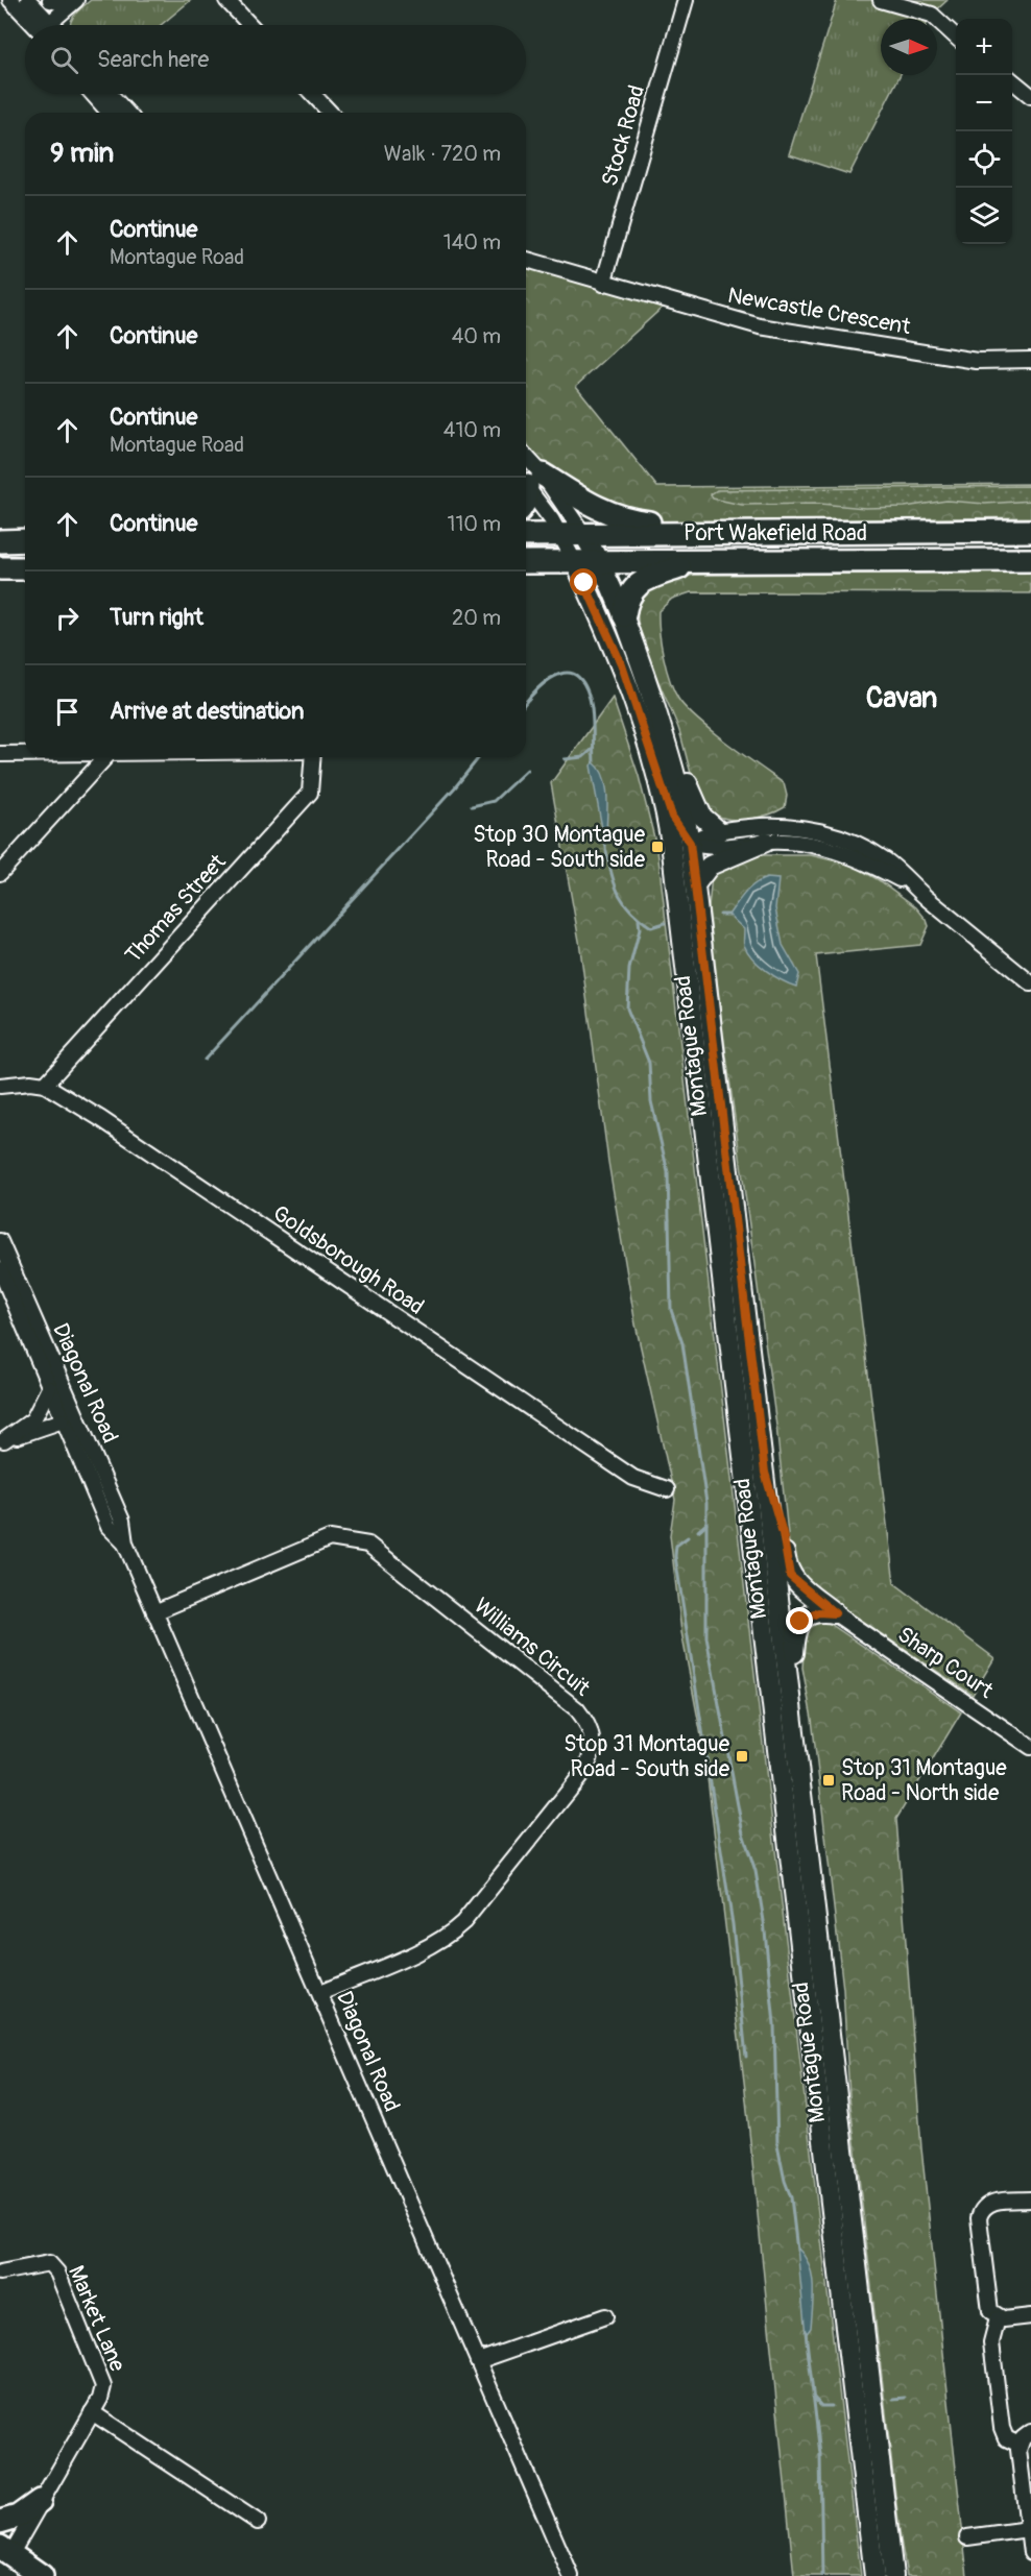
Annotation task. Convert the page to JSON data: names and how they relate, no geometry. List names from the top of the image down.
{
  "streets": {
    "highway": ["Port Wakefield Road"],
    "main road": ["Montague Road"],
    "street": [
      "Stock Road",
      "Newcastle Crescent",
      "Thomas Street",
      "Goldsborough Road",
      "Diagonal Road",
      "Williams Circuit",
      "Sharp Court",
      "Market Lane"
    ]
  },
  "crossings": [
    ["Stock Road", "Newcastle Crescent"],
    ["Port Wakefield Road", "Montague Road"],
    ["Thomas Street", "Goldsborough Road"],
    ["Diagonal Road", "Williams Circuit"]
  ],
  "districts": ["Cavan"],
  "places": {
    "transit": ["Stop 30 Montague Road - South side", "Stop 31 Montague Road - South side", "Stop 31 Montague Road - North side"]
  },
  "north": "right",
  "page": {
    "map_buttons": ["+", "−"],
    "search": "Search here",
    "heading": ["9 min", "Walk · 720 m"],
    "list": [
      ["Continue", "Montague Road", "140 m"],
      ["Continue", "40 m"],
      ["Continue", "Montague Road", "410 m"],
      ["Continue", "110 m"],
      ["Turn right", "20 m"],
      "Arrive at destination"
    ]
  }
}
